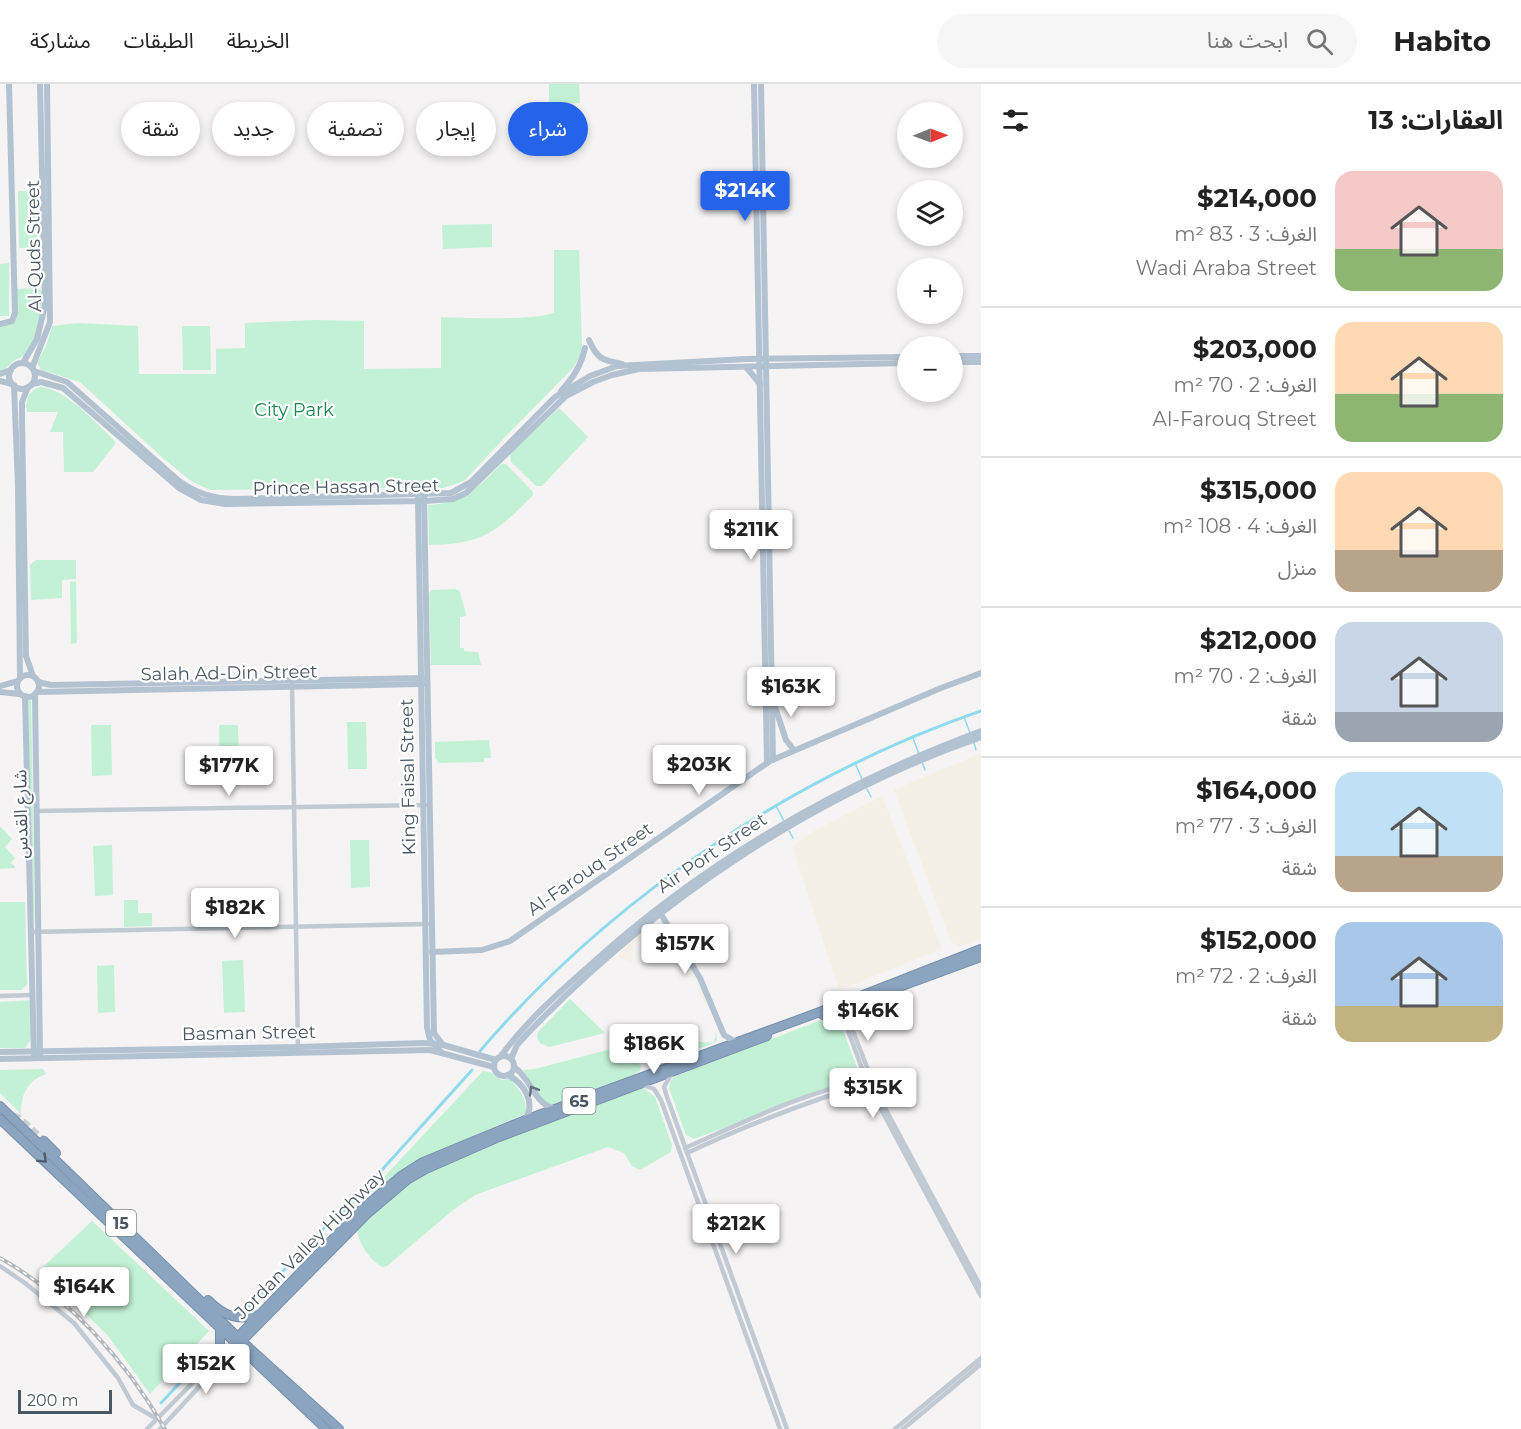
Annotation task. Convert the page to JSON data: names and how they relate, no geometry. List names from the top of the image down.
{
  "streets": {
    "highway": ["65", "15", "Jordan Valley Highway"],
    "main road": [
      "Al-Quds Street",
      "Prince Hassan Street",
      "Salah Ad-Din Street",
      "King Faisal Street",
      "شارع القدس",
      "Air Port Street",
      "Al-Farouq Street",
      "Basman Street"
    ]
  },
  "crossings": [
    ["Al-Quds Street", "Prince Hassan Street"],
    ["Prince Hassan Street", "King Faisal Street"],
    ["Salah Ad-Din Street", "King Faisal Street"],
    ["Salah Ad-Din Street", "شارع القدس"],
    ["King Faisal Street", "Al-Farouq Street"],
    ["King Faisal Street", "Basman Street"],
    ["Air Port Street", "Basman Street"],
    ["15", "Jordan Valley Highway"]
  ],
  "parks": ["City Park"],
  "scale_bar": "200 m",
  "north": "right",
  "page": {
    "header": "Habito",
    "search": "ابحث هنا",
    "nav": ["الخريطة", "الطبقات", "مشاركة"],
    "heading": "العقارات: 13",
    "map_buttons": ["+", "−"],
    "chip": [
      "شراء",
      "إيجار",
      "تصفية",
      "جديد",
      "شقة"
    ],
    "list": [
      {
        "name": "$214,000",
        "note": "الغرف: 3 · 83 m² · Wadi Araba Street"
      },
      {
        "name": "$203,000",
        "note": "الغرف: 2 · 70 m² · Al-Farouq Street"
      },
      {
        "name": "$315,000",
        "note": "الغرف: 4 · 108 m² · منزل"
      },
      {
        "name": "$212,000",
        "note": "الغرف: 2 · 70 m² · شقة"
      },
      {
        "name": "$164,000",
        "note": "الغرف: 3 · 77 m² · شقة"
      },
      {
        "name": "$152,000",
        "note": "الغرف: 2 · 72 m² · شقة"
      }
    ],
    "price": [
      "$214K",
      "$211K",
      "$163K",
      "$203K",
      "$177K",
      "$182K",
      "$157K",
      "$146K",
      "$186K",
      "$315K",
      "$212K",
      "$164K",
      "$152K"
    ],
    "scale": "200 m"
  }
}
